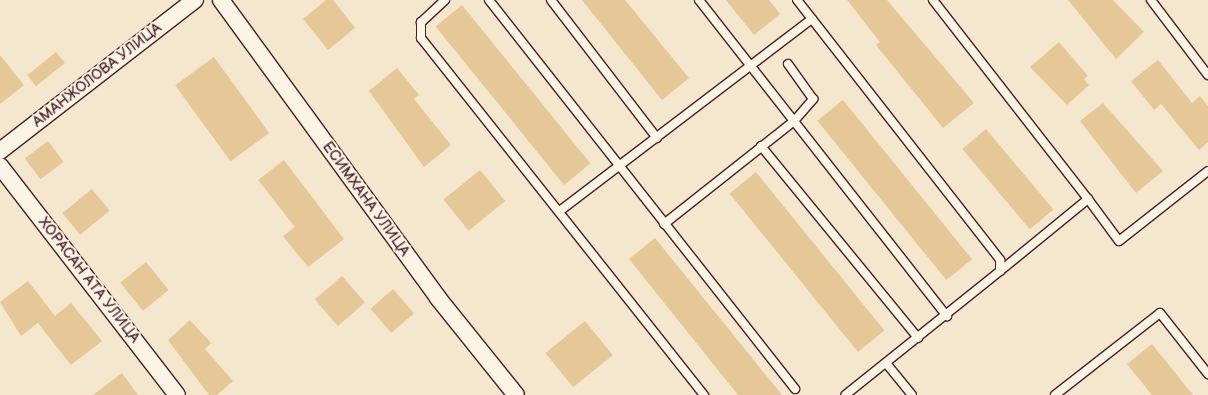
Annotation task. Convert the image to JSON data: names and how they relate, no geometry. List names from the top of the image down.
{
  "streets": {
    "street": ["АМАНЖОЛОВА УЛИЦА", "ЕСИМХАНА УЛИЦА", "ХОРАСАН АТА УЛИЦА"]
  }
}
